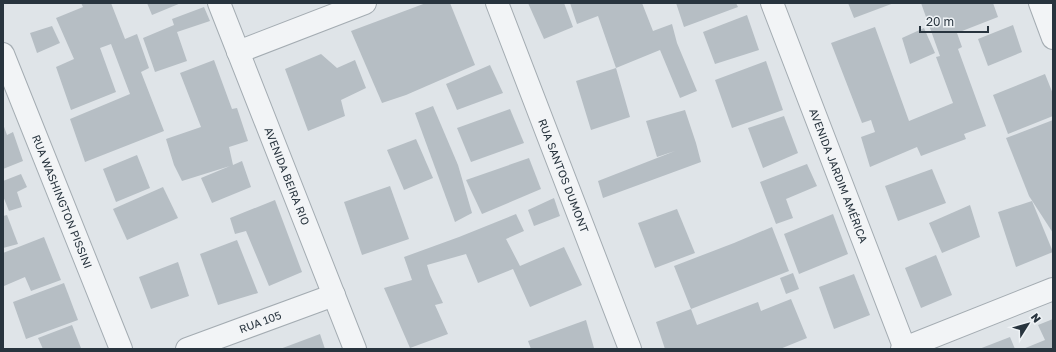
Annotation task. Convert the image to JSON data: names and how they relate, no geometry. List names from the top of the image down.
{
  "streets": {
    "street": [
      "AVENIDA BEIRA RIO",
      "RUA SANTOS DUMONT",
      "AVENIDA JARDIM AMÉRICA",
      "RUA WASHINGTON PISSINI",
      "RUA 105"
    ]
  },
  "crossings": [
    ["AVENIDA BEIRA RIO", "RUA 105"]
  ],
  "scale_bar": "20 m",
  "north": "top right"
}
